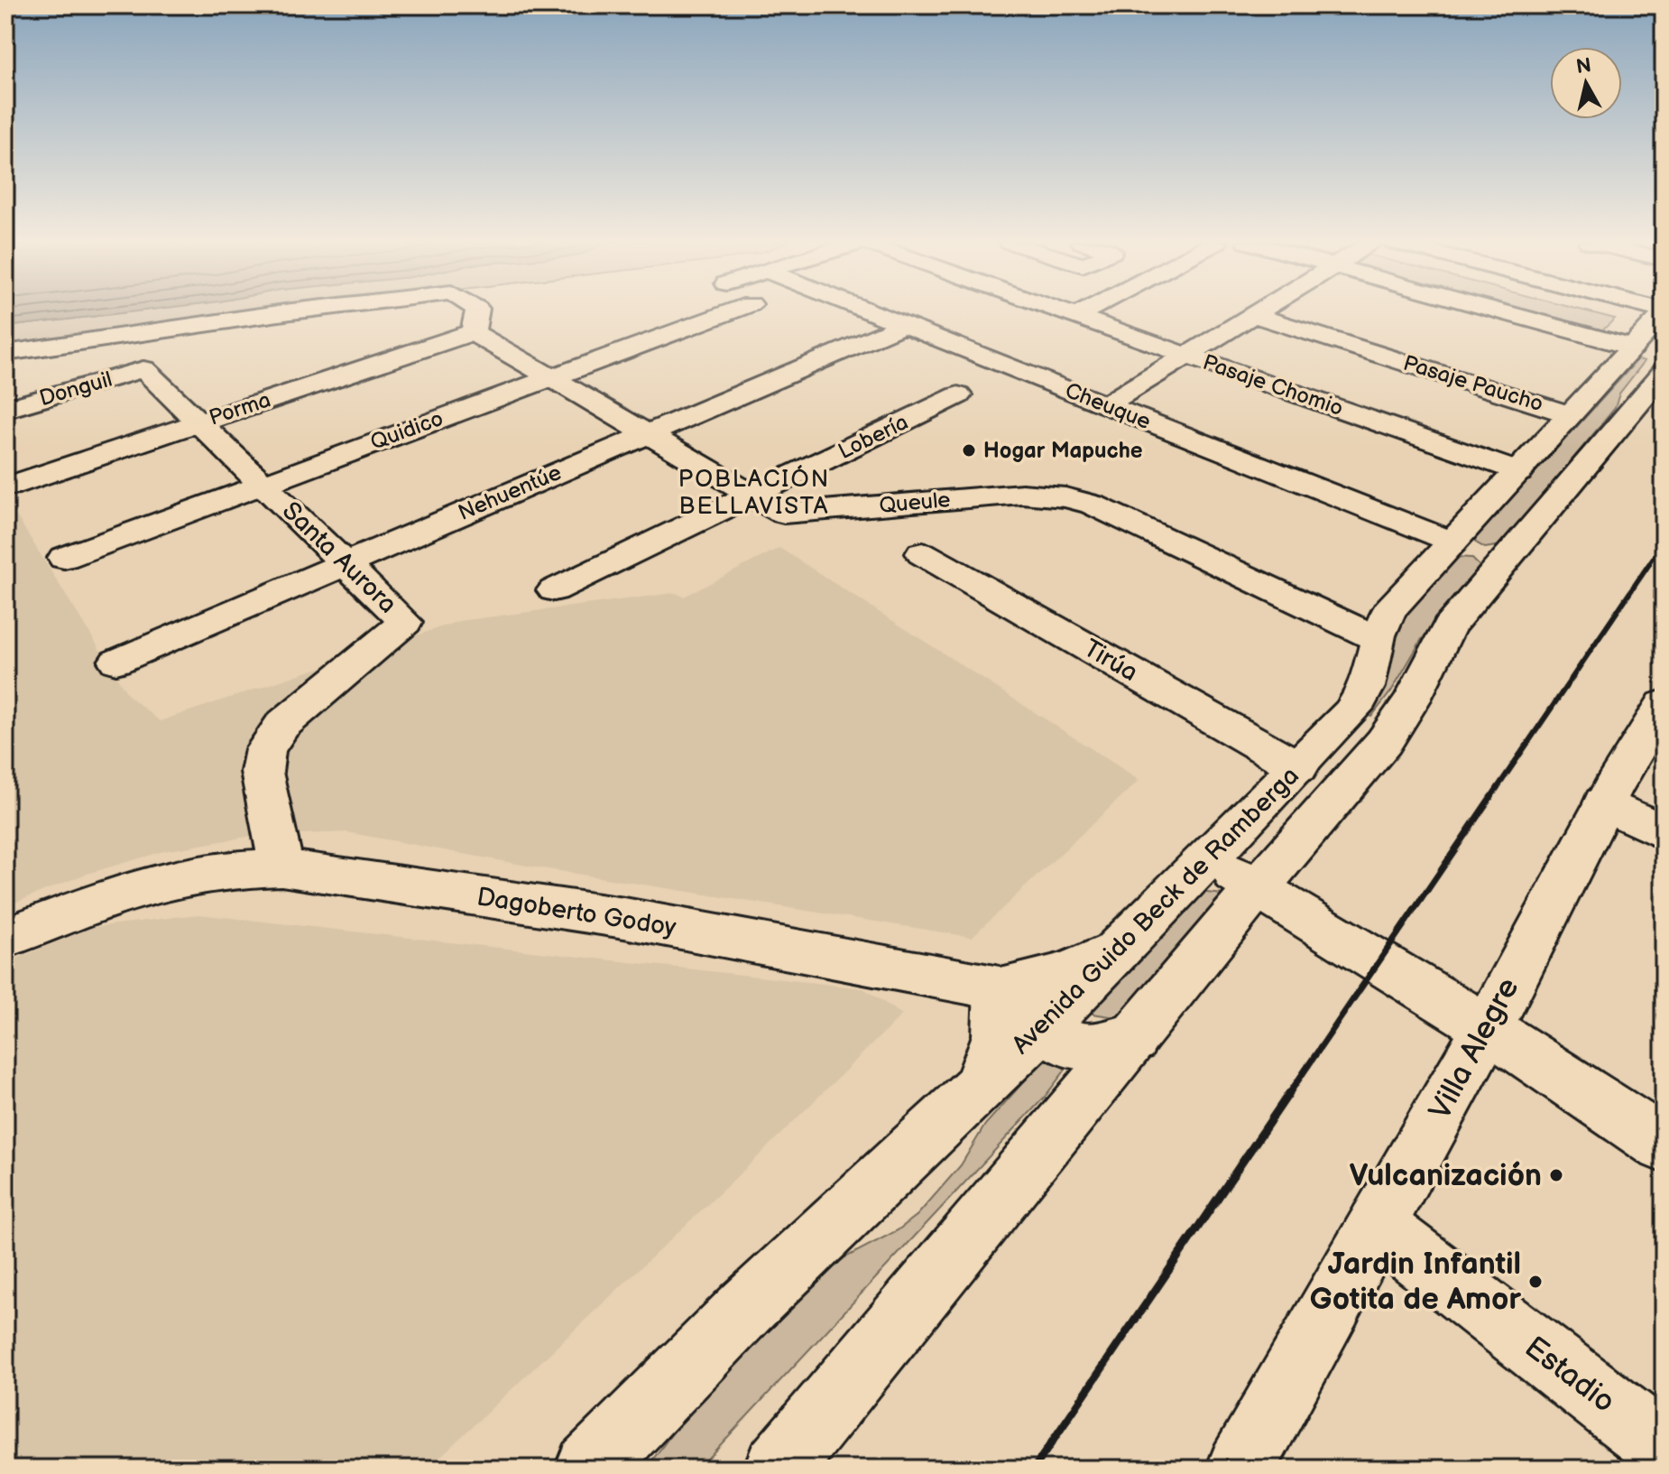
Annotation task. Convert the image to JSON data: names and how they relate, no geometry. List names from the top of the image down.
{
  "streets": {
    "street": [
      "Pasaje Paucho",
      "Pasaje Chomio",
      "Donguil",
      "Cheuque",
      "Porma",
      "Quidico",
      "Lobería",
      "Nehuentúe",
      "Queule",
      "Santa Aurora",
      "Tirúa",
      "Avenida Guido Beck de Ramberga",
      "Dagoberto Godoy",
      "Villa Alegre",
      "Estadio"
    ]
  },
  "crossings": [
    ["Pasaje Paucho", "Avenida Guido Beck de Ramberga"],
    ["Pasaje Chomio", "Avenida Guido Beck de Ramberga"],
    ["Donguil", "Santa Aurora"],
    ["Cheuque", "Nehuentúe"],
    ["Cheuque", "Avenida Guido Beck de Ramberga"],
    ["Porma", "Queule"],
    ["Porma", "Santa Aurora"],
    ["Quidico", "Queule"],
    ["Quidico", "Santa Aurora"],
    ["Lobería", "Queule"],
    ["Nehuentúe", "Queule"],
    ["Nehuentúe", "Santa Aurora"],
    ["Queule", "Avenida Guido Beck de Ramberga"],
    ["Santa Aurora", "Dagoberto Godoy"],
    ["Tirúa", "Avenida Guido Beck de Ramberga"],
    ["Villa Alegre", "Estadio"]
  ],
  "districts": ["POBLACIÓN BELLAVISTA"],
  "places": ["Hogar Mapuche", "Vulcanización", "Jardin Infantil Gotita de Amor"],
  "north": "top"
}
